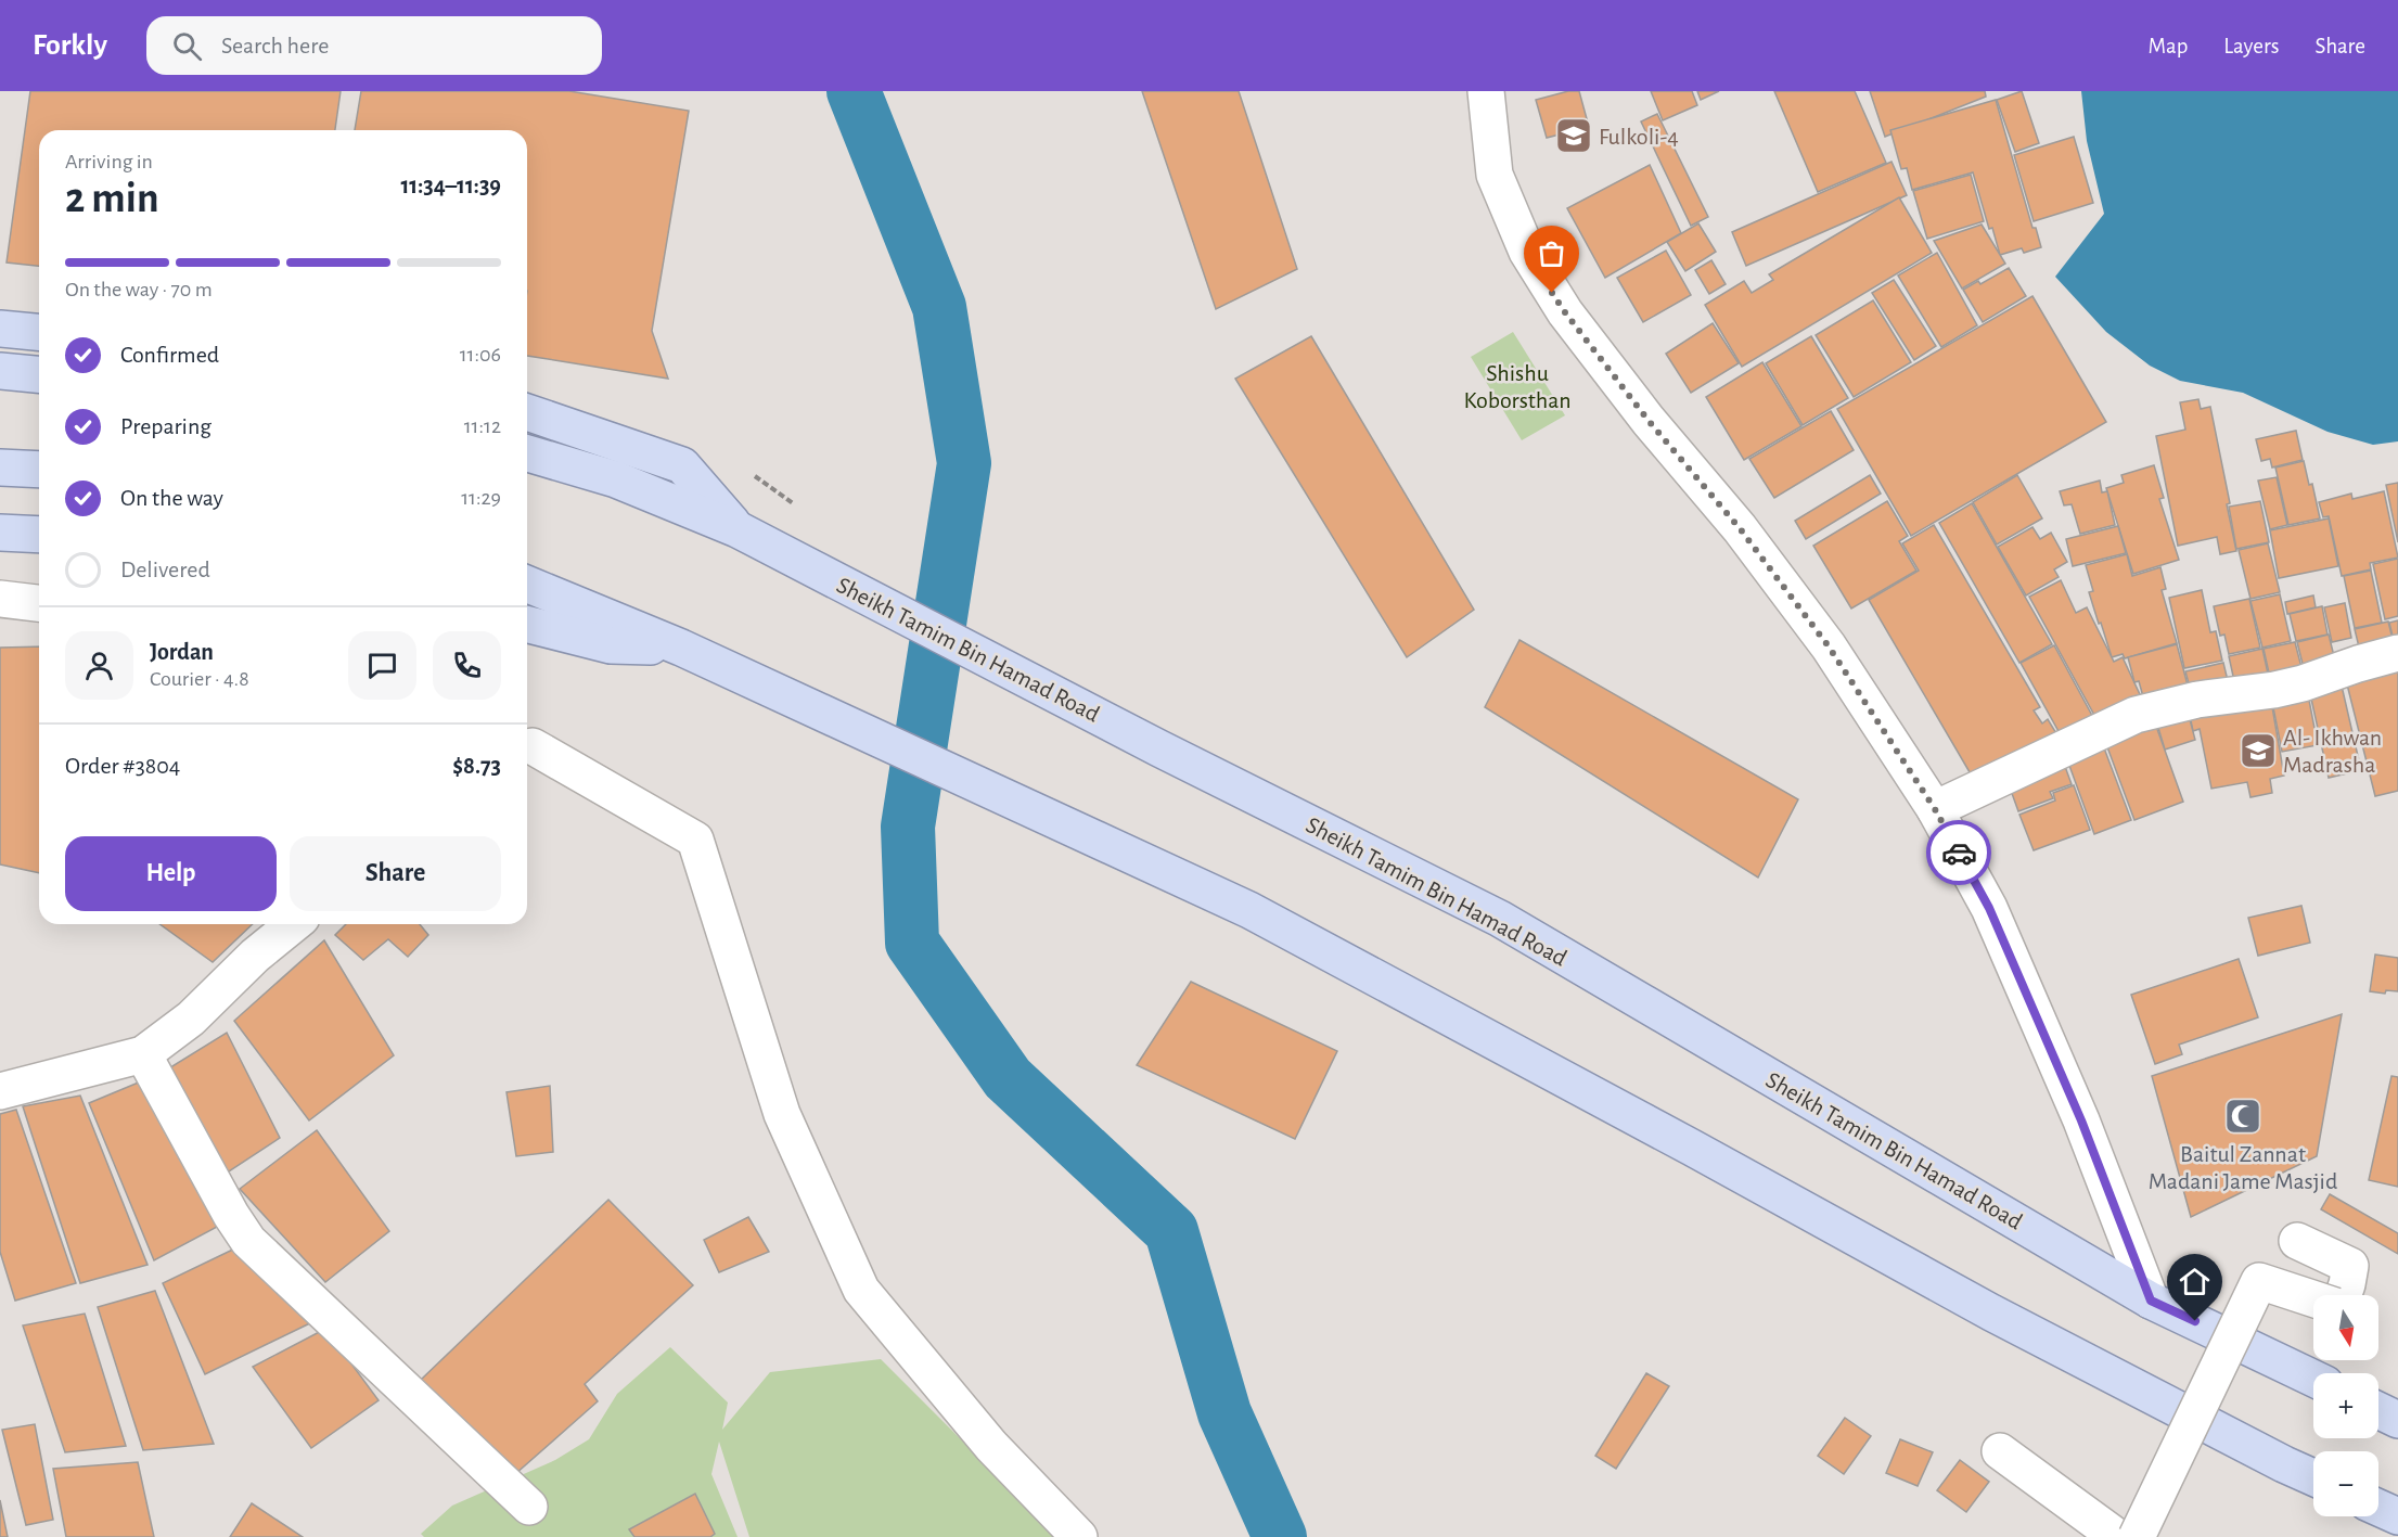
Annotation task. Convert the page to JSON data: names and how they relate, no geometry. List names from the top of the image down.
{
  "streets": {
    "main road": ["Sheikh Tamim Bin Hamad Road"]
  },
  "parks": ["Shishu Koborsthan"],
  "places": {
    "school or university": ["Fulkoli-4", "Al- Ikhwan Madrasha"],
    "mosque": ["Baitul Zannat Madani Jame Masjid"]
  },
  "north": "bottom",
  "page": {
    "header": "Forkly",
    "search": "Search here",
    "nav": ["Map", "Layers", "Share"],
    "heading": ["2 min", "Arriving in", "11:34–11:39"],
    "panel": [
      "Jordan",
      "Courier · 4.8",
      "Order #3804",
      "$8.73"
    ],
    "bar": "On the way · 70 m",
    "list": [
      ["Confirmed", "11:06"],
      ["Preparing", "11:12"],
      ["On the way", "11:29"],
      "Delivered"
    ],
    "buttons": ["Help", "Share"],
    "map_buttons": ["+", "−"]
  }
}
